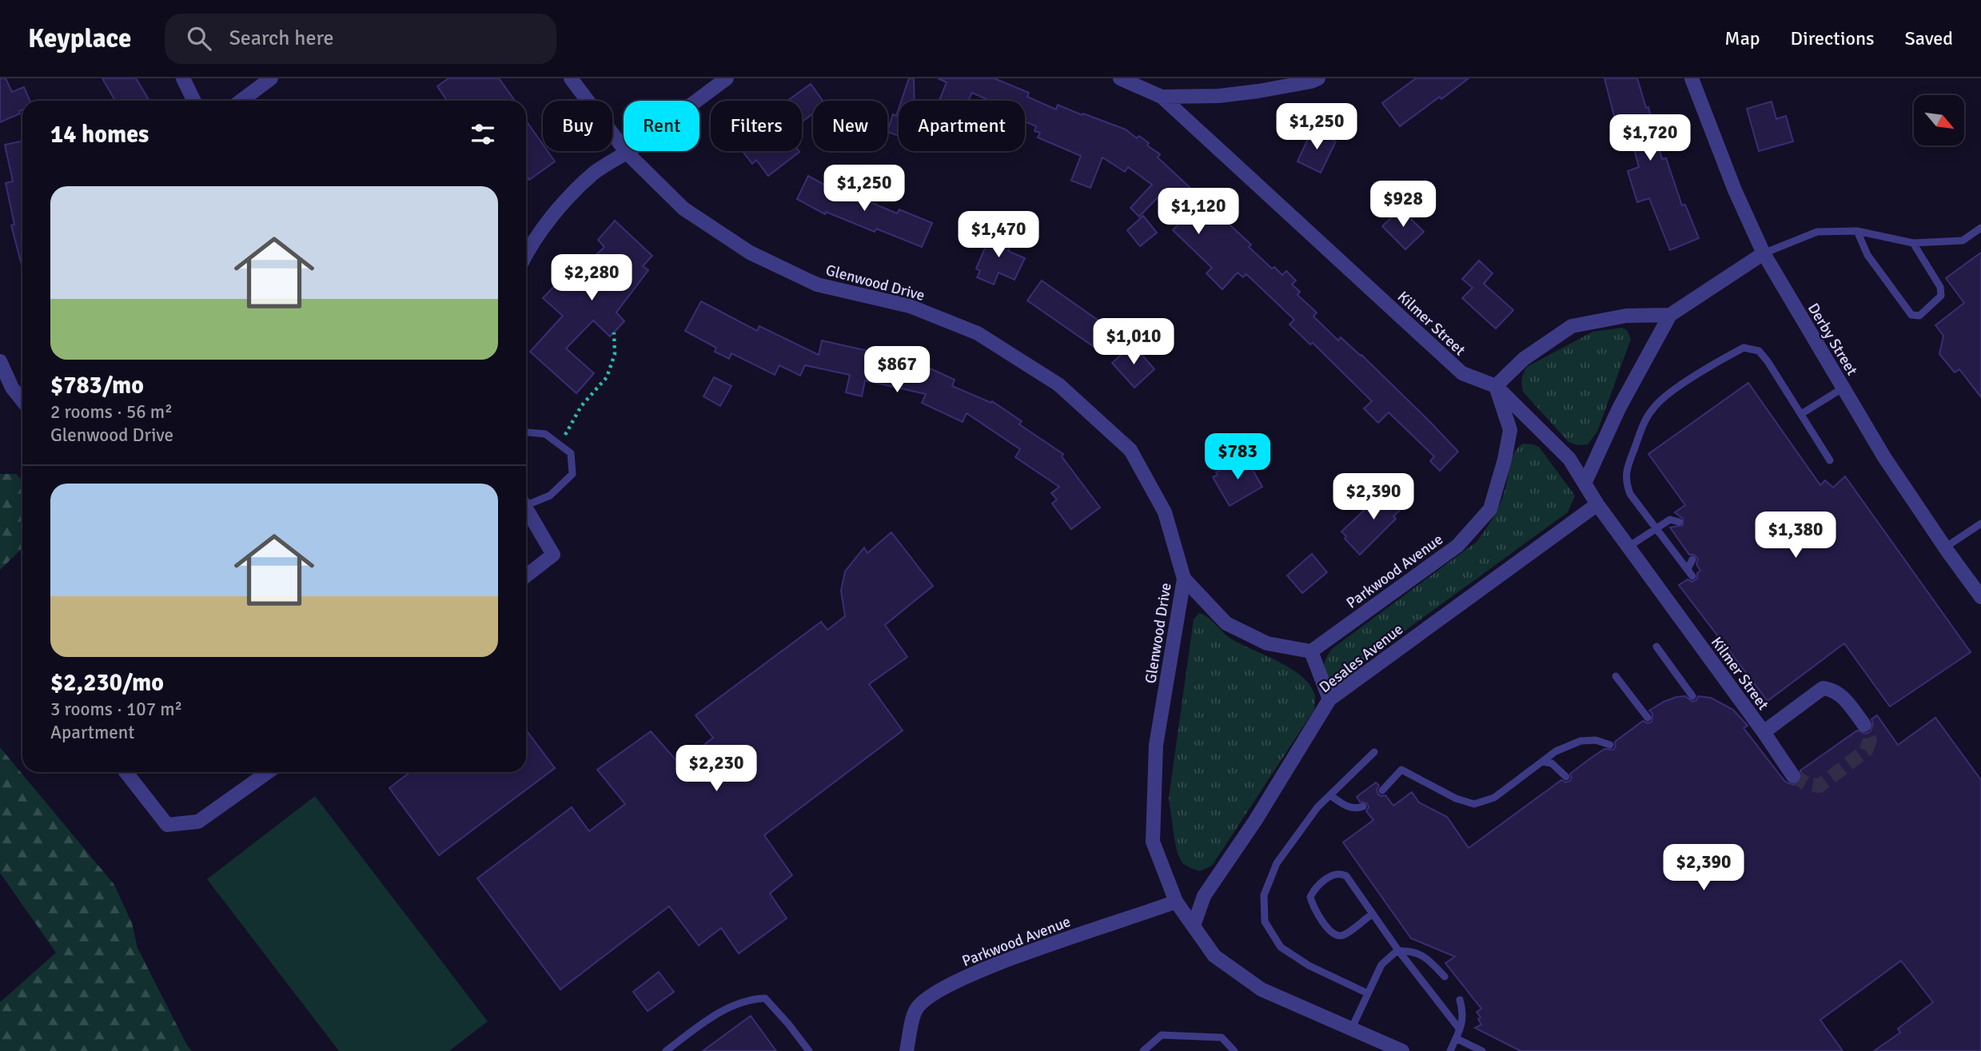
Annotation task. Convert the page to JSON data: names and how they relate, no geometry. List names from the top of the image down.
{
  "streets": {
    "street": [
      "Glenwood Drive",
      "Kilmer Street",
      "Derby Street",
      "Parkwood Avenue",
      "Desales Avenue"
    ]
  },
  "crossings": [
    ["Glenwood Drive", "Parkwood Avenue"],
    ["Glenwood Drive", "Desales Avenue"],
    ["Kilmer Street", "Parkwood Avenue"],
    ["Kilmer Street", "Desales Avenue"]
  ],
  "north": "bottom right",
  "page": {
    "header": "Keyplace",
    "search": "Search here",
    "nav": ["Map", "Directions", "Saved"],
    "chip": [
      "Buy",
      "Rent",
      "Filters",
      "New",
      "Apartment"
    ],
    "heading": "14 homes",
    "price": [
      "$1,250",
      "$1,720",
      "$1,250",
      "$928",
      "$1,120",
      "$1,470",
      "$2,280",
      "$1,010",
      "$867",
      "$783",
      "$2,390",
      "$1,380",
      "$2,230",
      "$2,390"
    ],
    "list": [
      {
        "name": "$783/mo",
        "note": "2 rooms · 56 m² · Glenwood Drive"
      },
      {
        "name": "$2,230/mo",
        "note": "3 rooms · 107 m² · Apartment"
      }
    ]
  }
}
